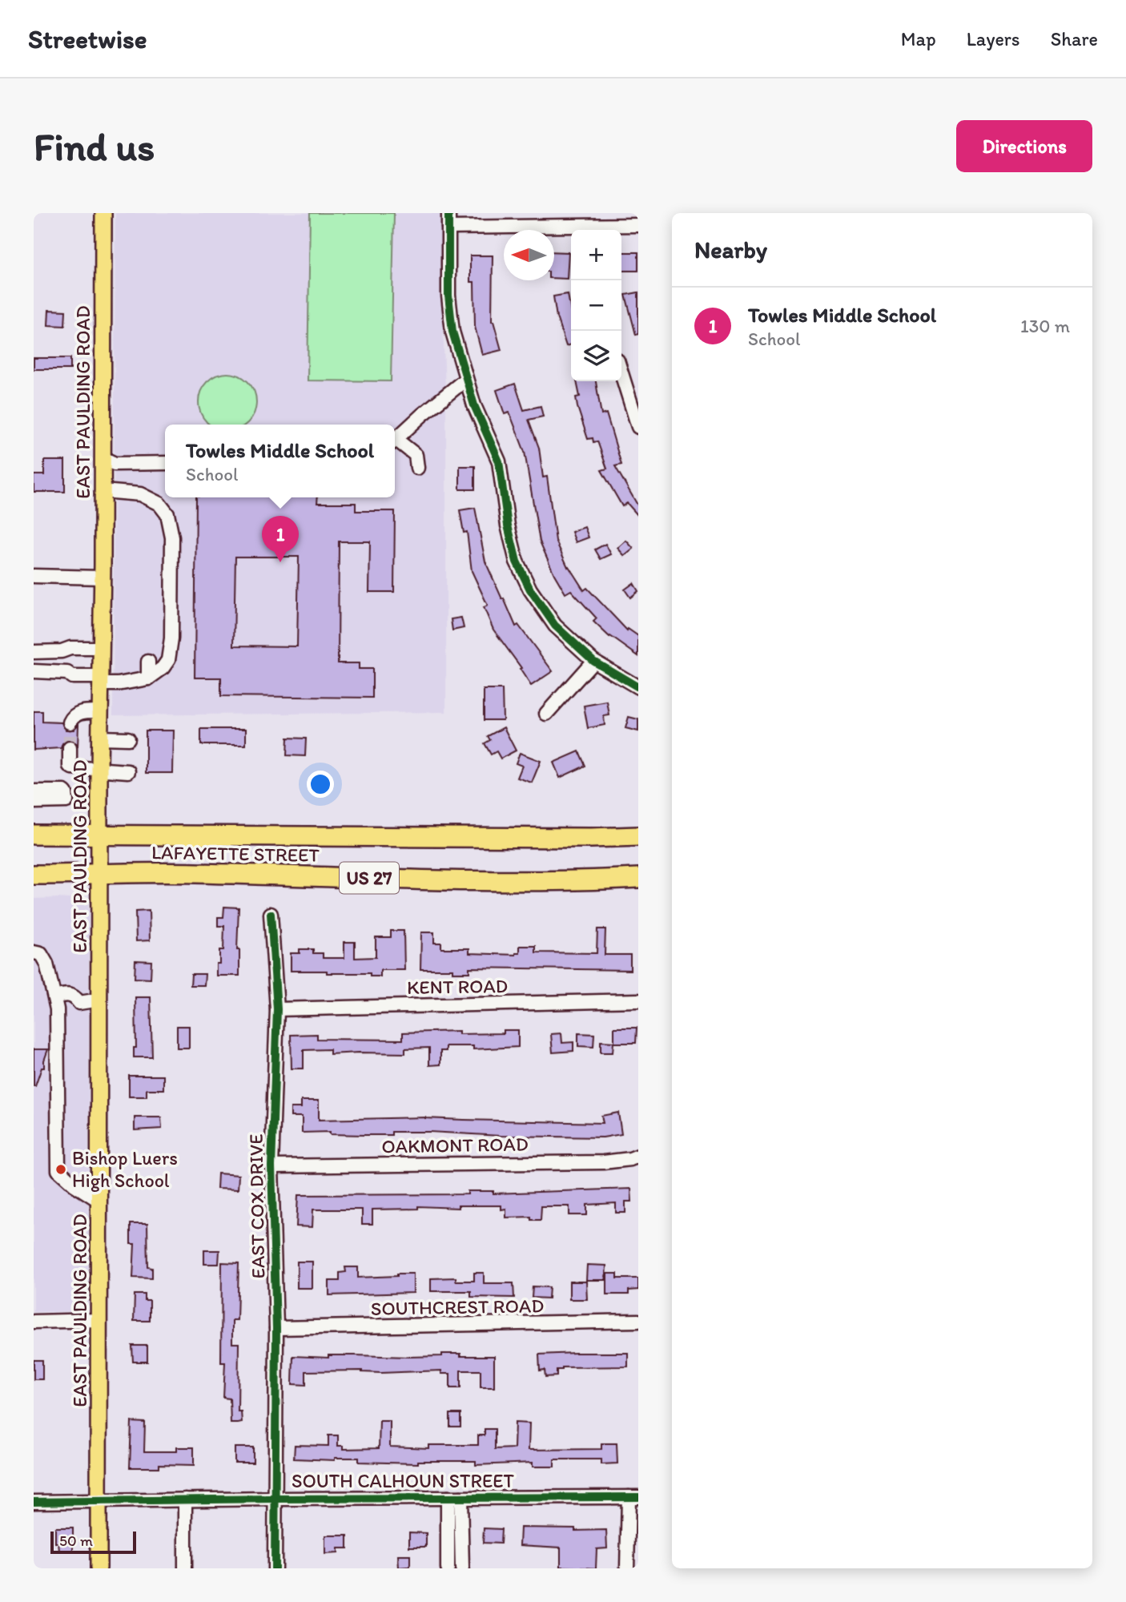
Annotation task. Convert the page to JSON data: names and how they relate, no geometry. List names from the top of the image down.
{
  "streets": {
    "highway": ["LAFAYETTE STREET", "US 27"],
    "main road": ["EAST PAULDING ROAD"],
    "street": [
      "KENT ROAD",
      "OAKMONT ROAD",
      "EAST COX DRIVE",
      "SOUTHCREST ROAD",
      "SOUTH CALHOUN STREET"
    ]
  },
  "crossings": [
    ["EAST PAULDING ROAD", "LAFAYETTE STREET"],
    ["EAST PAULDING ROAD", "SOUTH CALHOUN STREET"],
    ["KENT ROAD", "EAST COX DRIVE"],
    ["OAKMONT ROAD", "EAST COX DRIVE"],
    ["EAST COX DRIVE", "SOUTHCREST ROAD"],
    ["EAST COX DRIVE", "SOUTH CALHOUN STREET"]
  ],
  "places": ["Bishop Luers High School"],
  "scale_bar": "50 m",
  "north": "left",
  "page": {
    "header": "Streetwise",
    "nav": ["Map", "Layers", "Share"],
    "buttons": "Directions",
    "title": "Find us",
    "heading": "Nearby",
    "map_buttons": ["+", "−"],
    "list": [
      {
        "mark": "1",
        "name": "Towles Middle School",
        "note": "School",
        "value": "130 m"
      }
    ],
    "popup": ["Towles Middle School", "School"],
    "pins": "1",
    "scale": "50 m"
  }
}
